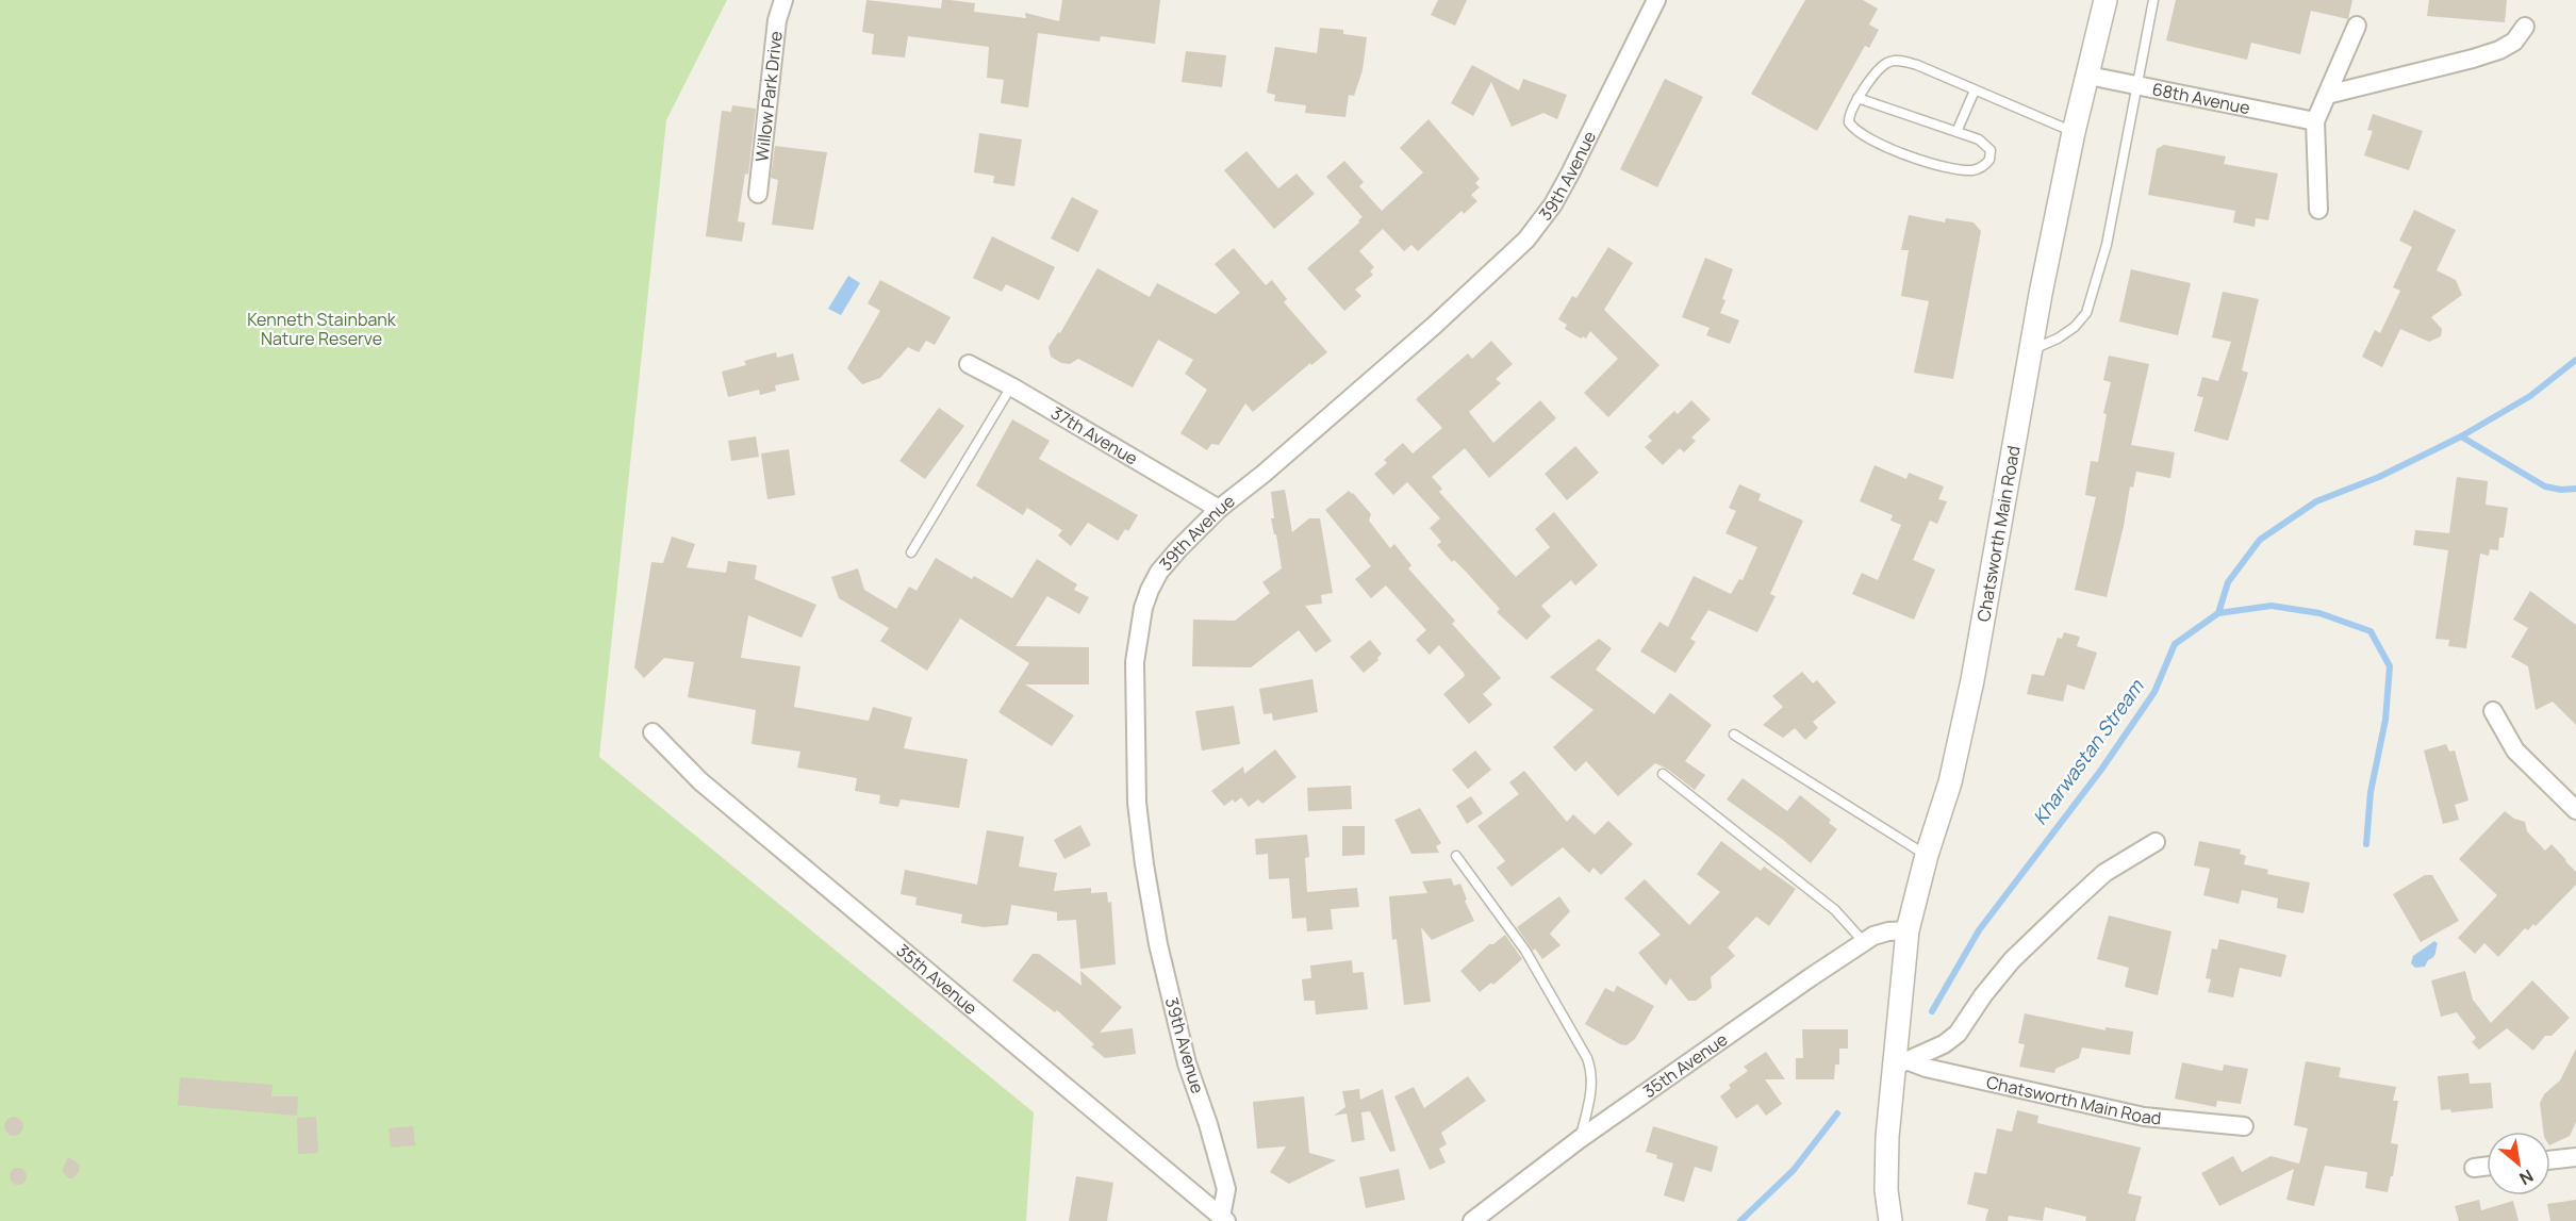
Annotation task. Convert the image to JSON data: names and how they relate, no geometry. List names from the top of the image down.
{
  "streets": {
    "street": [
      "Willow Park Drive",
      "68th Avenue",
      "39th Avenue",
      "37th Avenue",
      "Chatsworth Main Road",
      "35th Avenue"
    ]
  },
  "crossings": [
    ["68th Avenue", "Chatsworth Main Road"],
    ["39th Avenue", "37th Avenue"],
    ["39th Avenue", "35th Avenue"],
    ["Chatsworth Main Road", "35th Avenue"]
  ],
  "water": ["Kharwastan Stream"],
  "parks": ["Kenneth Stainbank Nature Reserve"],
  "north": "bottom right"
}
